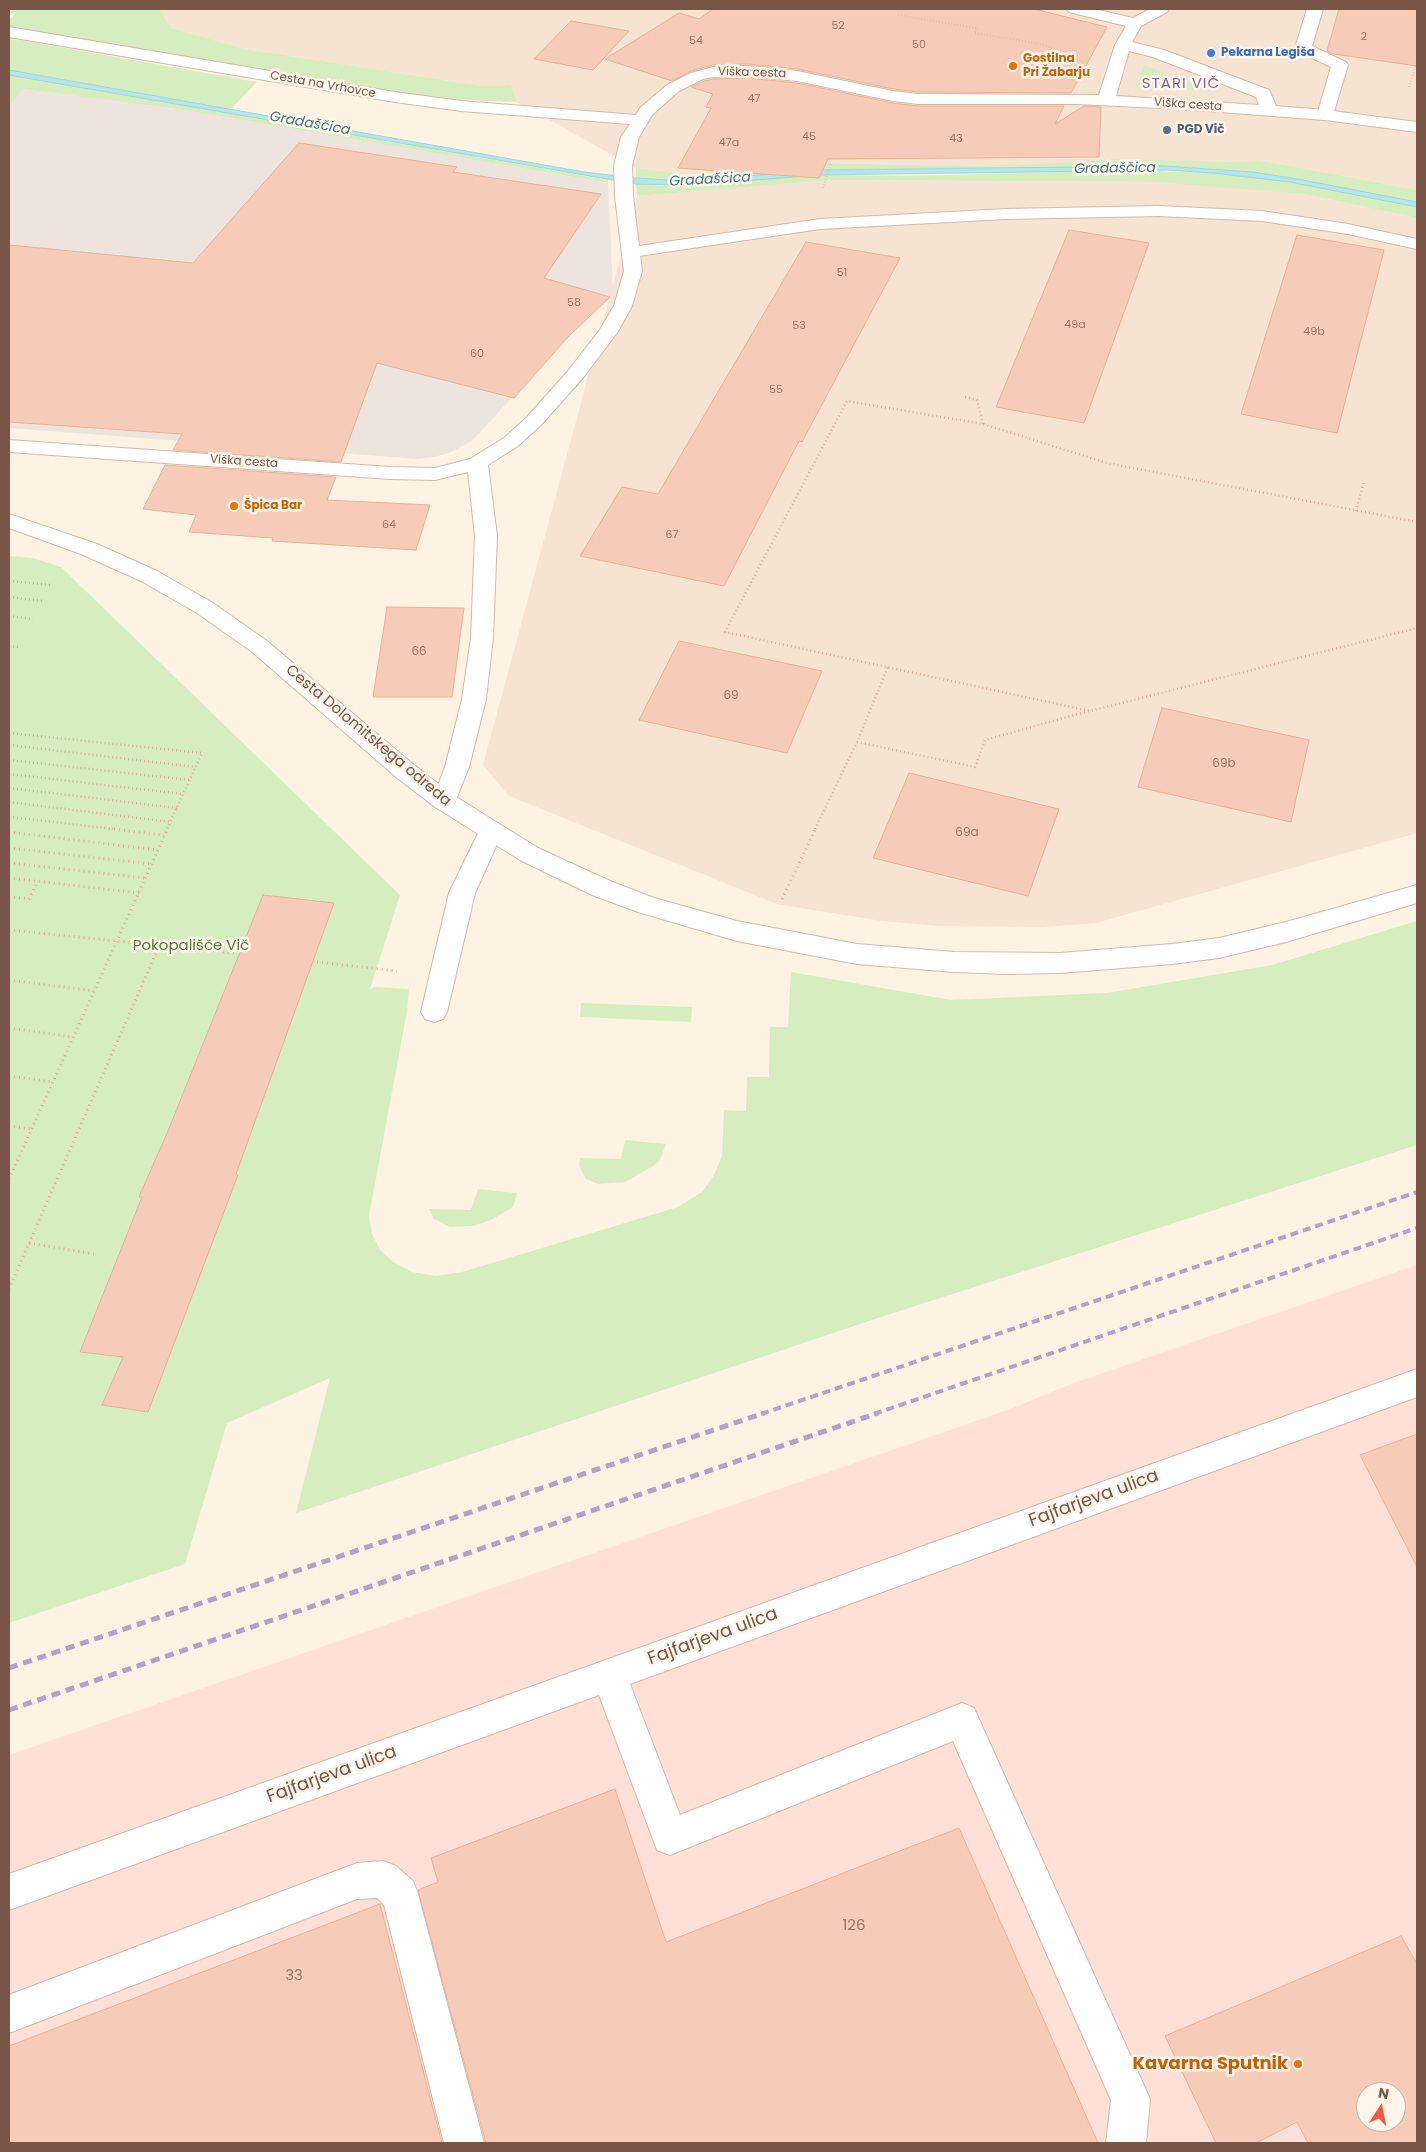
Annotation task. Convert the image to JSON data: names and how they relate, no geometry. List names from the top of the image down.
{
  "streets": {
    "street": [
      "Viška cesta",
      "Cesta na Vrhovce",
      "Cesta Dolomitskega odreda",
      "Fajfarjeva ulica"
    ]
  },
  "crossings": [
    ["Viška cesta", "Cesta na Vrhovce"]
  ],
  "districts": ["STARI VIČ"],
  "water": ["Gradaščica"],
  "parks": ["Pokopališče Vič"],
  "places": [
    "Pekarna Legiša",
    "Gostilna Pri Žabarju",
    "PGD Vič",
    "Špica Bar",
    "Kavarna Sputnik"
  ],
  "house_numbers": [
    "52",
    "2",
    "54",
    "50",
    "47",
    "45",
    "43",
    "47a",
    "51",
    "58",
    "49a",
    "53",
    "49b",
    "60",
    "55",
    "64",
    "67",
    "66",
    "69",
    "69b",
    "69a",
    "126",
    "33"
  ],
  "north": "top"
}
